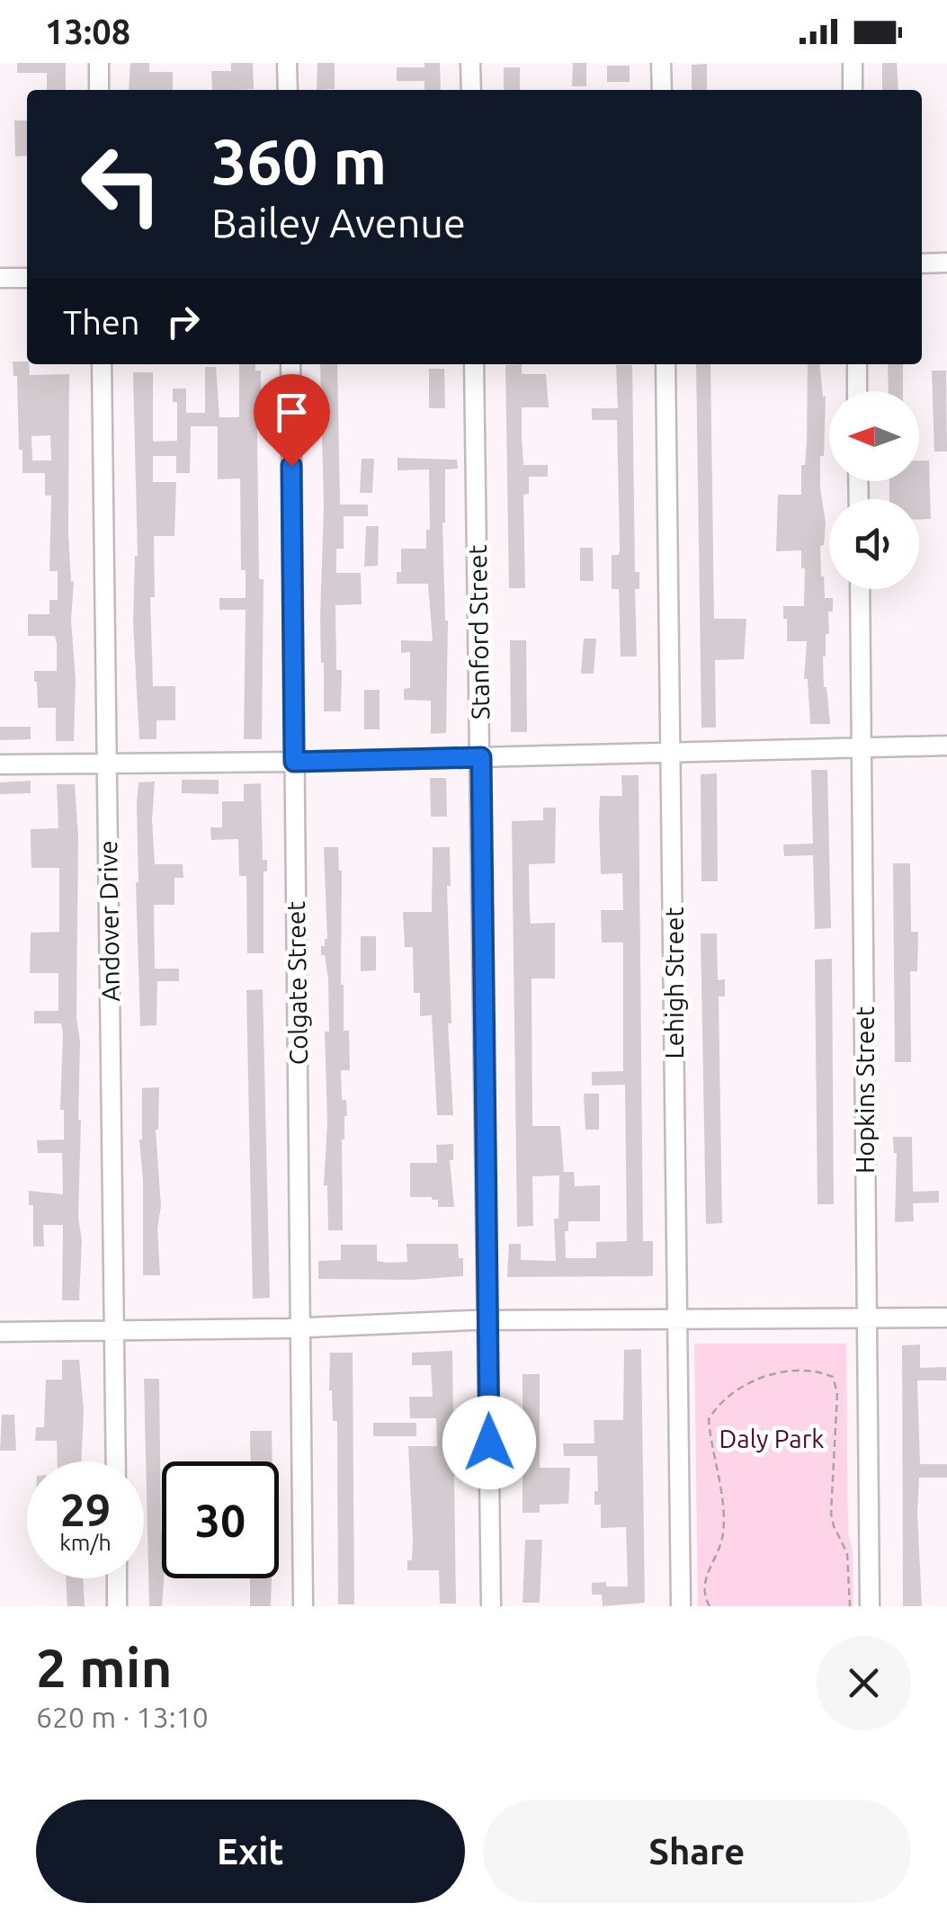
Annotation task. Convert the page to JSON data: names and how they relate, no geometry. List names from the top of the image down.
{
  "streets": {
    "street": [
      "Stanford Street",
      "Andover Drive",
      "Colgate Street",
      "Lehigh Street",
      "Hopkins Street"
    ]
  },
  "parks": ["Daly Park"],
  "north": "left",
  "page": {
    "status": "13:08",
    "turn": ["360 m", "Bailey Avenue"],
    "then": "Then",
    "speed": "29 km/h",
    "limit": "30",
    "heading": ["2 min", "620 m · 13:10"],
    "buttons": ["Exit", "Share"]
  }
}
